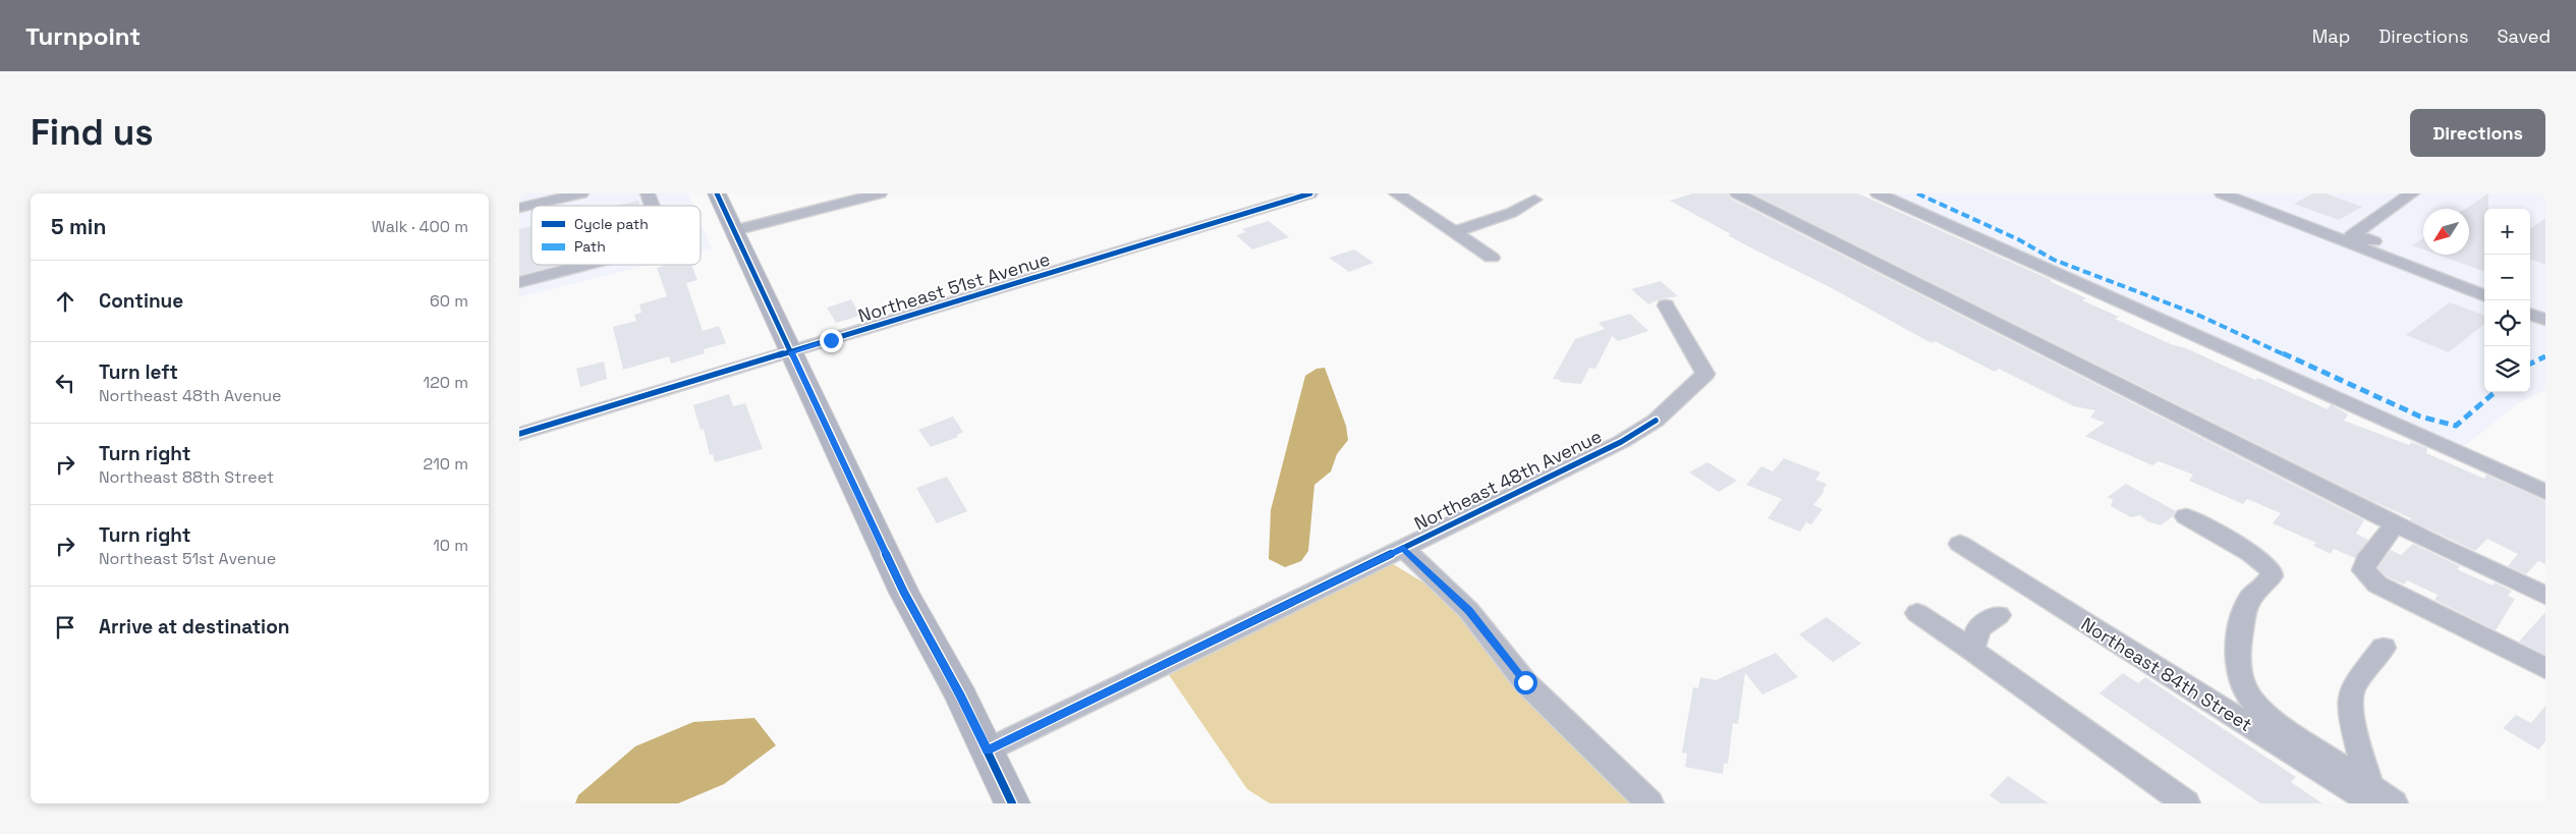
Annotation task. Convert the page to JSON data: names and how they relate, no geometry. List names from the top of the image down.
{
  "streets": {
    "street": ["Northeast 51st Avenue", "Northeast 48th Avenue", "Northeast 84th Street"]
  },
  "legend": ["Cycle path", "Path"],
  "north": "bottom left",
  "page": {
    "header": "Turnpoint",
    "nav": ["Map", "Directions", "Saved"],
    "buttons": "Directions",
    "title": "Find us",
    "heading": ["5 min", "Walk · 400 m"],
    "map_buttons": ["+", "−"],
    "list": [
      ["Continue", "60 m"],
      ["Turn left", "Northeast 48th Avenue", "120 m"],
      ["Turn right", "Northeast 88th Street", "210 m"],
      ["Turn right", "Northeast 51st Avenue", "10 m"],
      "Arrive at destination"
    ]
  }
}
